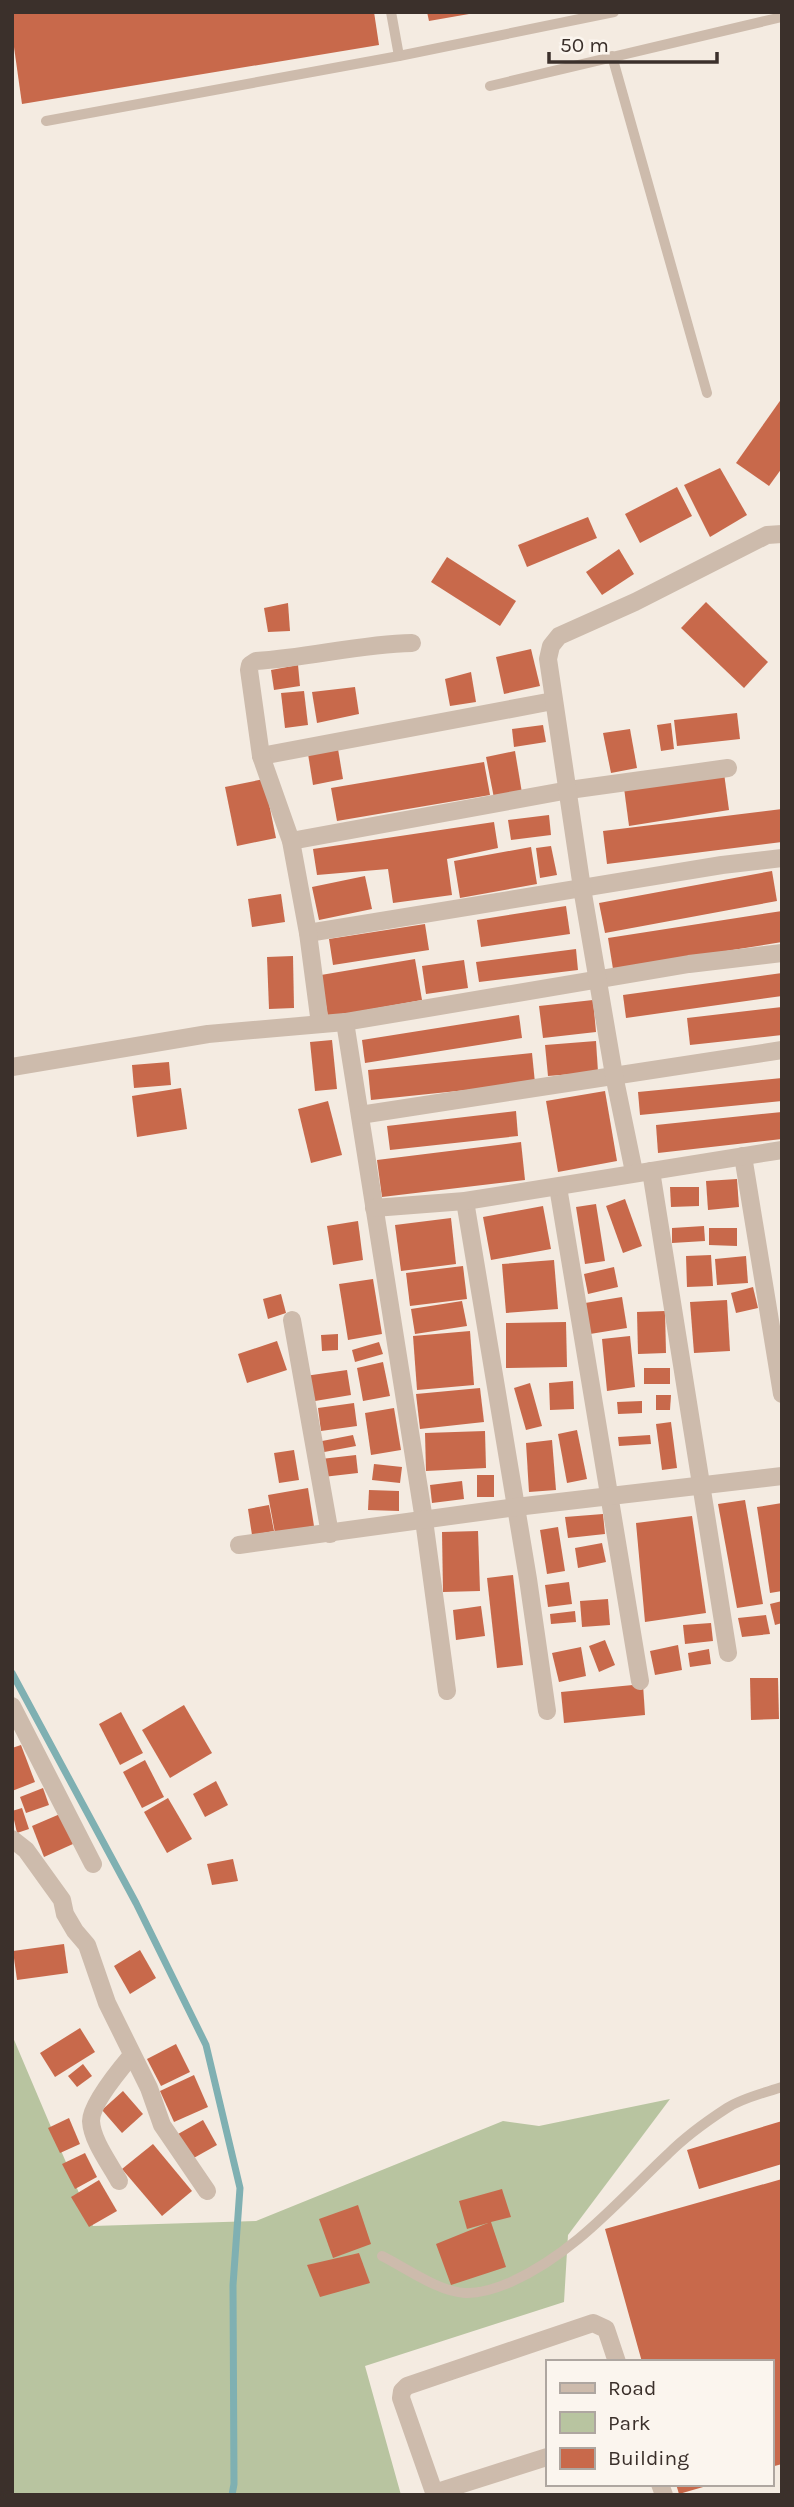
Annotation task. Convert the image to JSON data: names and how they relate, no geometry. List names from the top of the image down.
{
  "legend": ["Road", "Park", "Building"],
  "scale_bar": "50 m"
}
